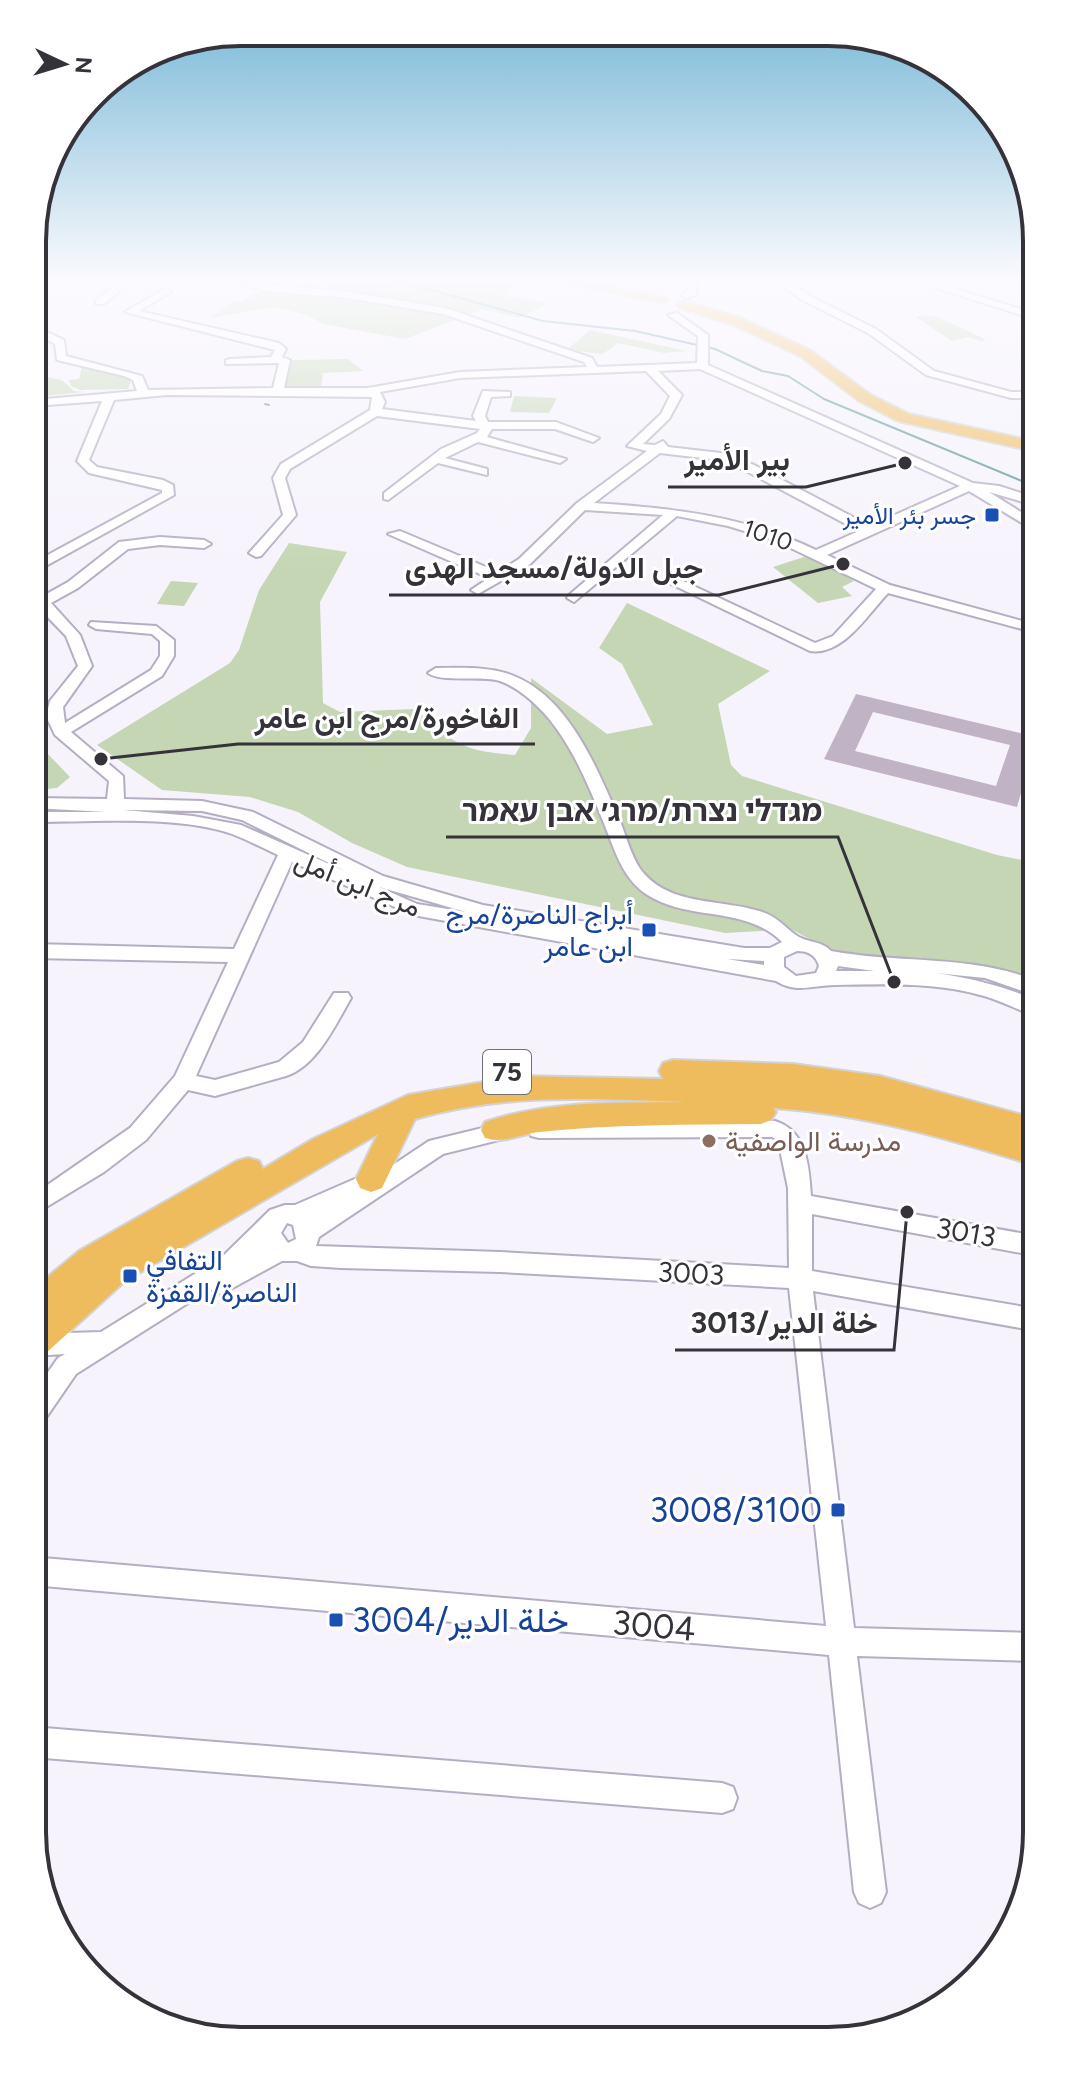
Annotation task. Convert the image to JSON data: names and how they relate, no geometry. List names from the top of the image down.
{
  "streets": {
    "highway": ["75"],
    "street": [
      "1010",
      "مرج ابن أمل",
      "3013",
      "3003",
      "3004"
    ]
  },
  "places": {
    "other": [
      "بير الأمير",
      "جبل الدولة/مسجد الهدى",
      "الفاخورة/مرج ابن عامر",
      "מגדלי נצרת/מרג׳ אבן עאמר",
      "مدرسة الواصفية",
      "خلة الدير/3013"
    ],
    "transit": [
      "جسر بئر الأمير",
      "أبراج الناصرة/مرج ابن عامر",
      "التفافي الناصرة/القفزة",
      "3008/3100",
      "خلة الدير/3004"
    ]
  },
  "north": "right"
}
